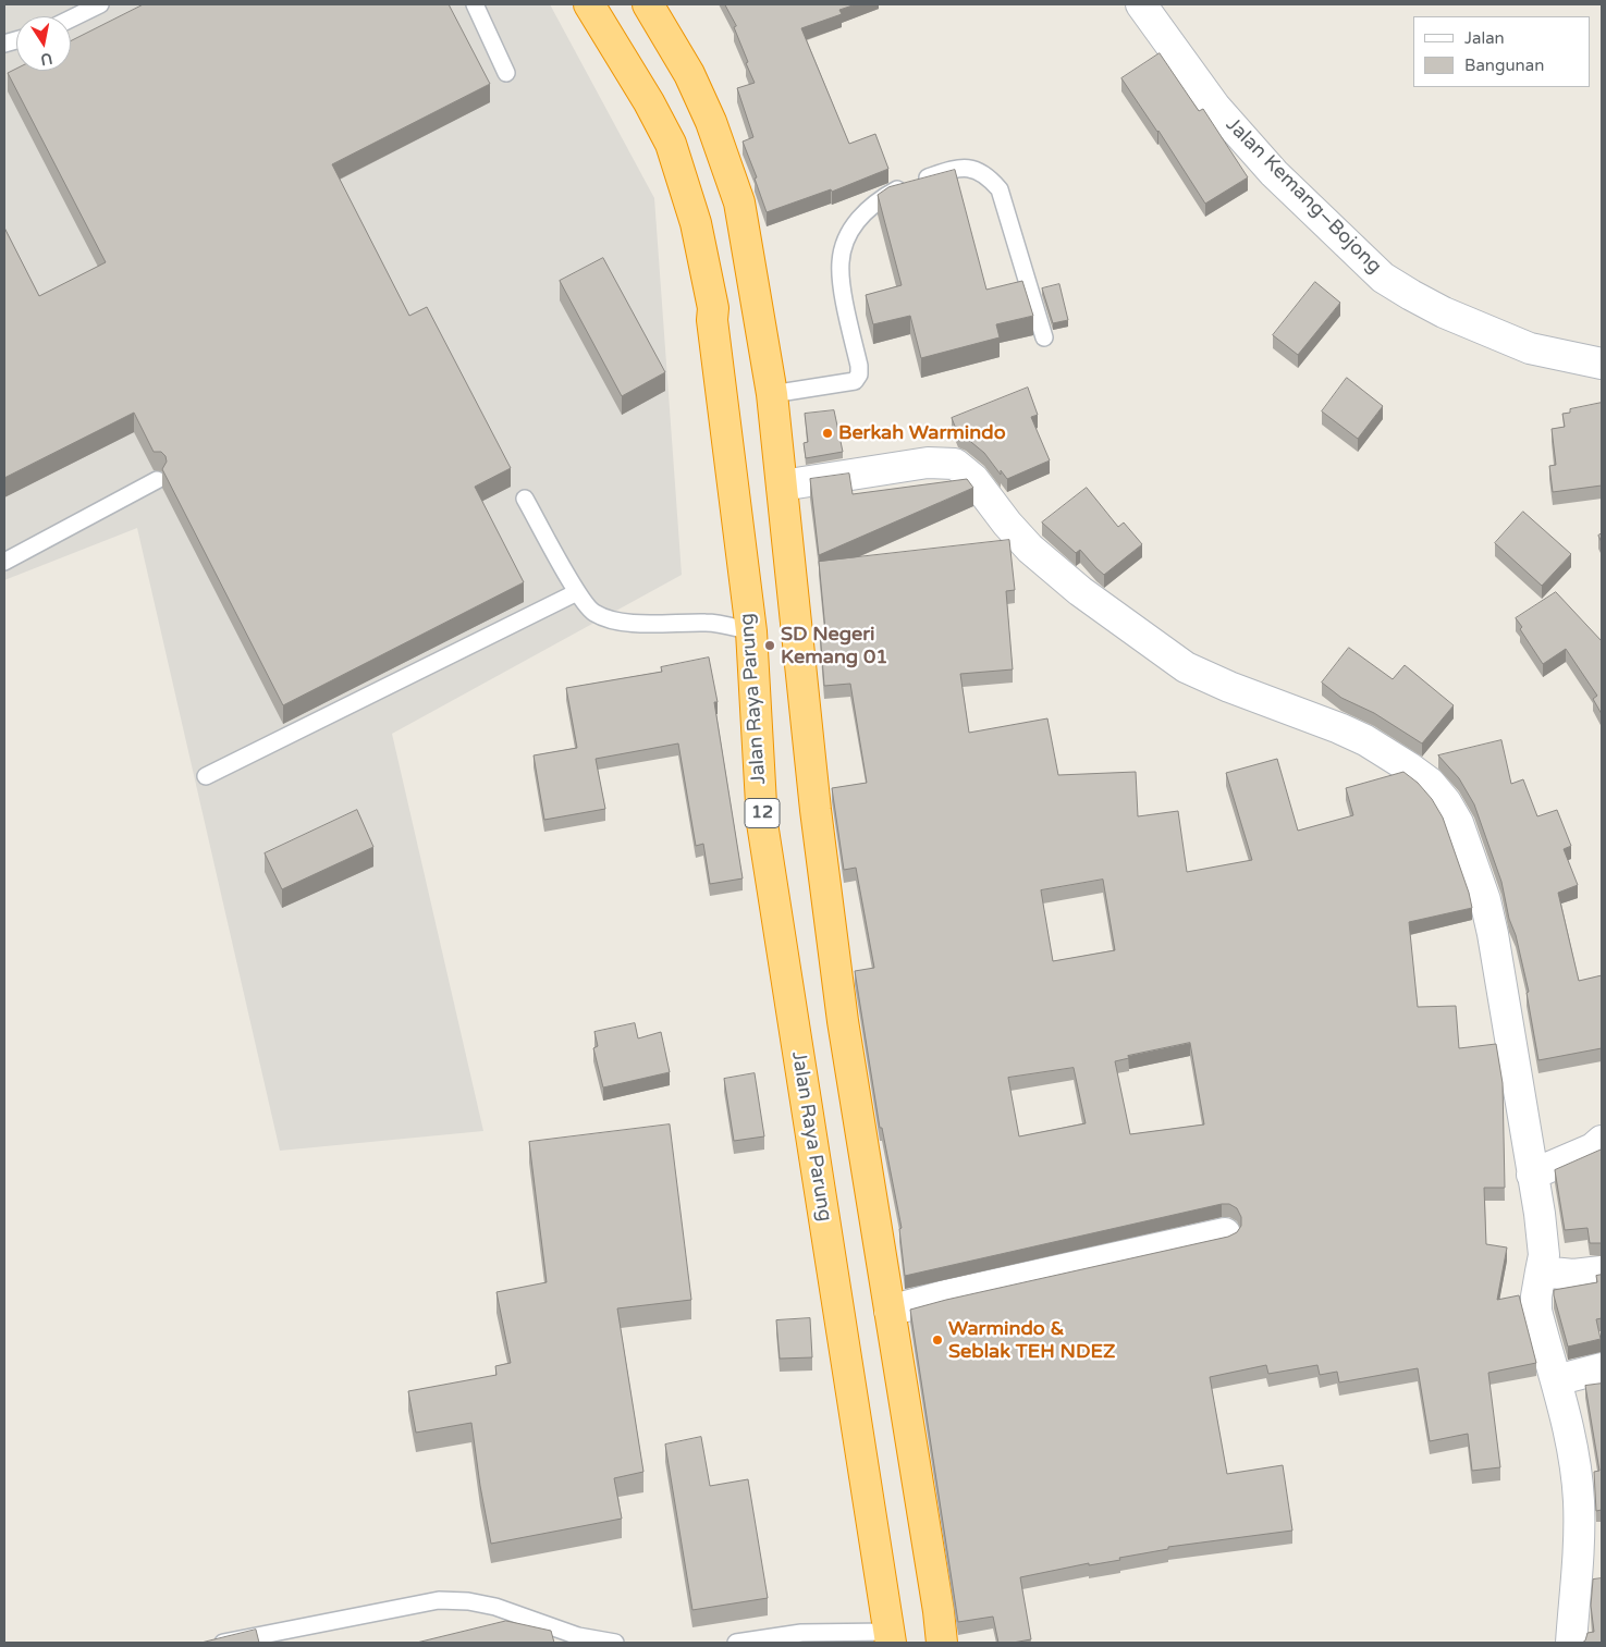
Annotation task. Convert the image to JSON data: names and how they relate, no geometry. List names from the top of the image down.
{
  "streets": {
    "highway": ["Jalan Raya Parung", "12"],
    "street": ["Jalan Kemang–Bojong"]
  },
  "places": ["Berkah Warmindo", "SD Negeri Kemang 01", "Warmindo & Seblak TEH NDEZ"],
  "legend": ["Jalan", "Bangunan"],
  "north": "bottom"
}
